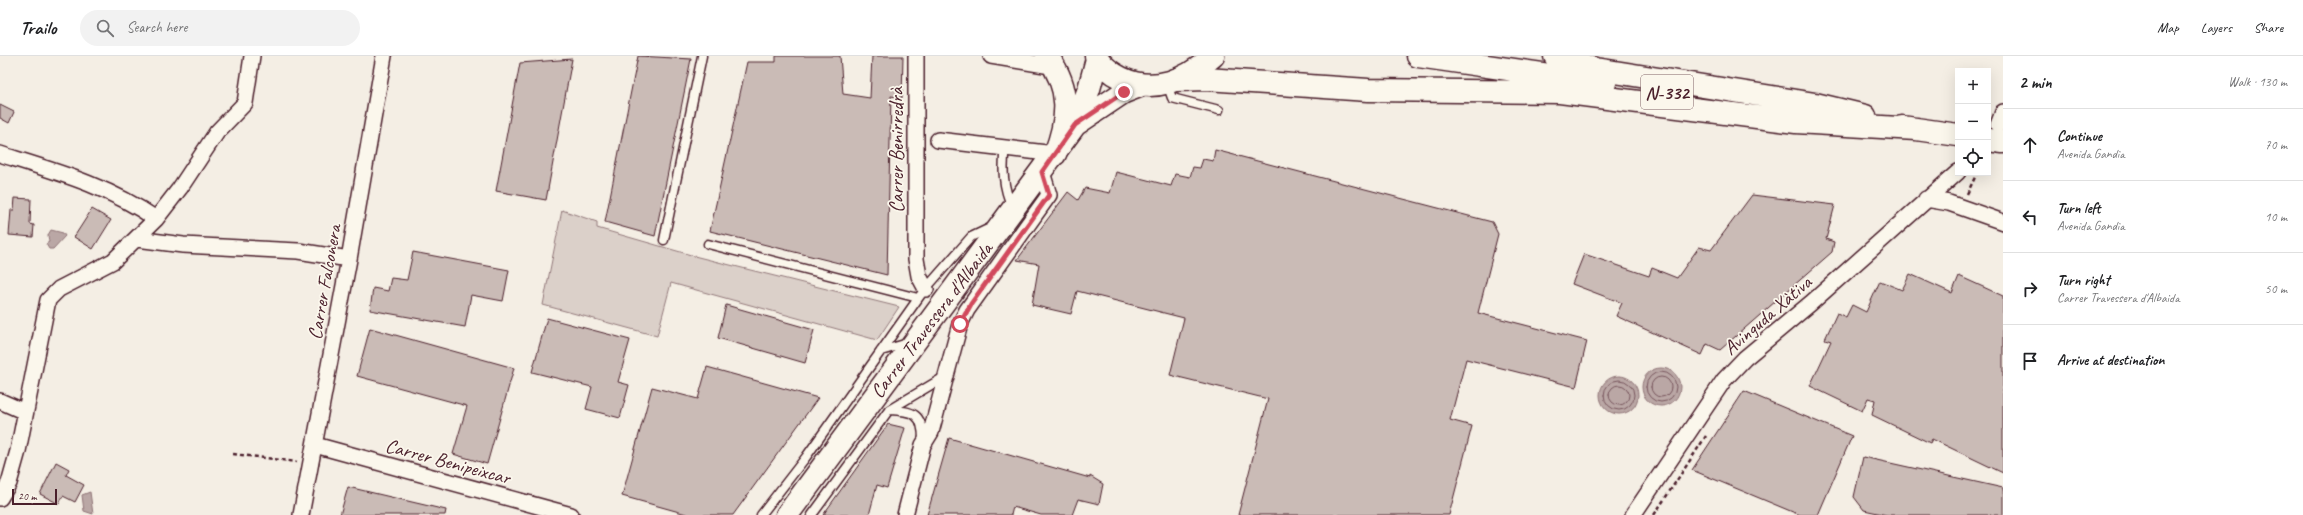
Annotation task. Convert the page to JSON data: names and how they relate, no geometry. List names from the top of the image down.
{
  "streets": {
    "main road": ["N-332", "Carrer Travessera d'Albaida"],
    "street": [
      "Carrer Benirredrà",
      "Carrer Falconera",
      "Avinguda Xàtiva",
      "Carrer Benipeixcar"
    ]
  },
  "crossings": [
    ["Carrer Falconera", "Carrer Benipeixcar"]
  ],
  "scale_bar": "20 m",
  "page": {
    "header": "Trailo",
    "search": "Search here",
    "nav": ["Map", "Layers", "Share"],
    "heading": ["2 min", "Walk · 130 m"],
    "map_buttons": ["+", "−"],
    "list": [
      ["Continue", "Avenida Gandia", "70 m"],
      ["Turn left", "Avenida Gandia", "10 m"],
      ["Turn right", "Carrer Travessera d'Albaida", "50 m"],
      "Arrive at destination"
    ],
    "scale": "20 m"
  }
}
